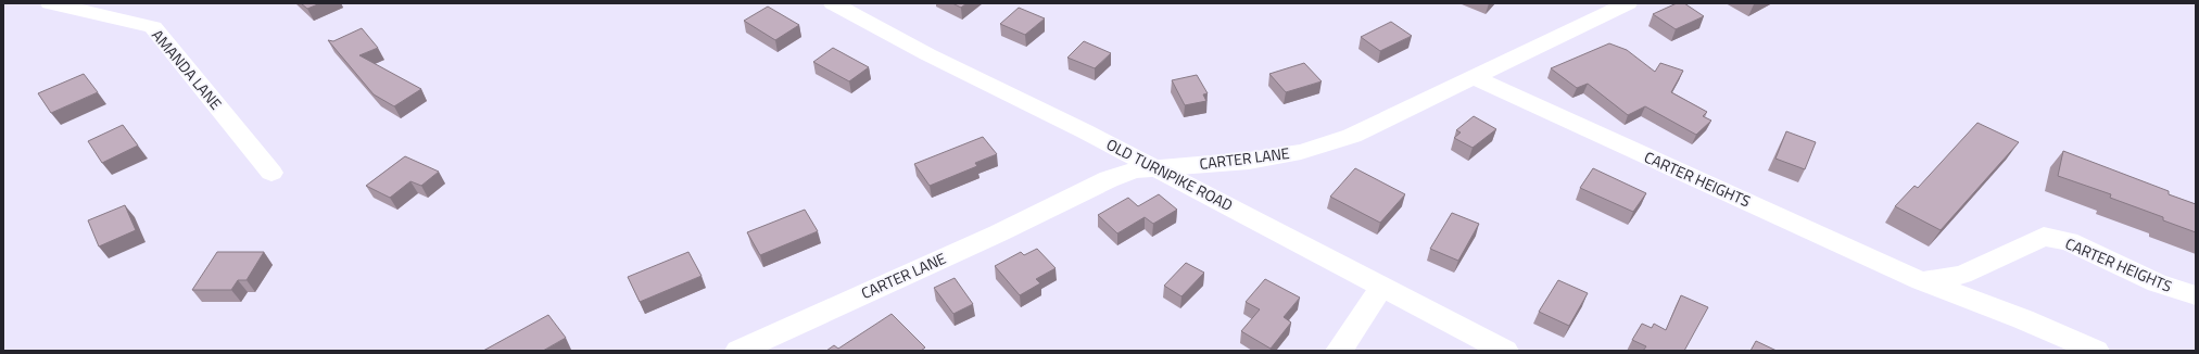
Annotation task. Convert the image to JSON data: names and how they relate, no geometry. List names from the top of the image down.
{
  "streets": {
    "street": [
      "AMANDA LANE",
      "CARTER LANE",
      "OLD TURNPIKE ROAD",
      "CARTER HEIGHTS"
    ]
  },
  "crossings": [
    ["CARTER LANE", "OLD TURNPIKE ROAD"],
    ["CARTER LANE", "CARTER HEIGHTS"]
  ]
}
